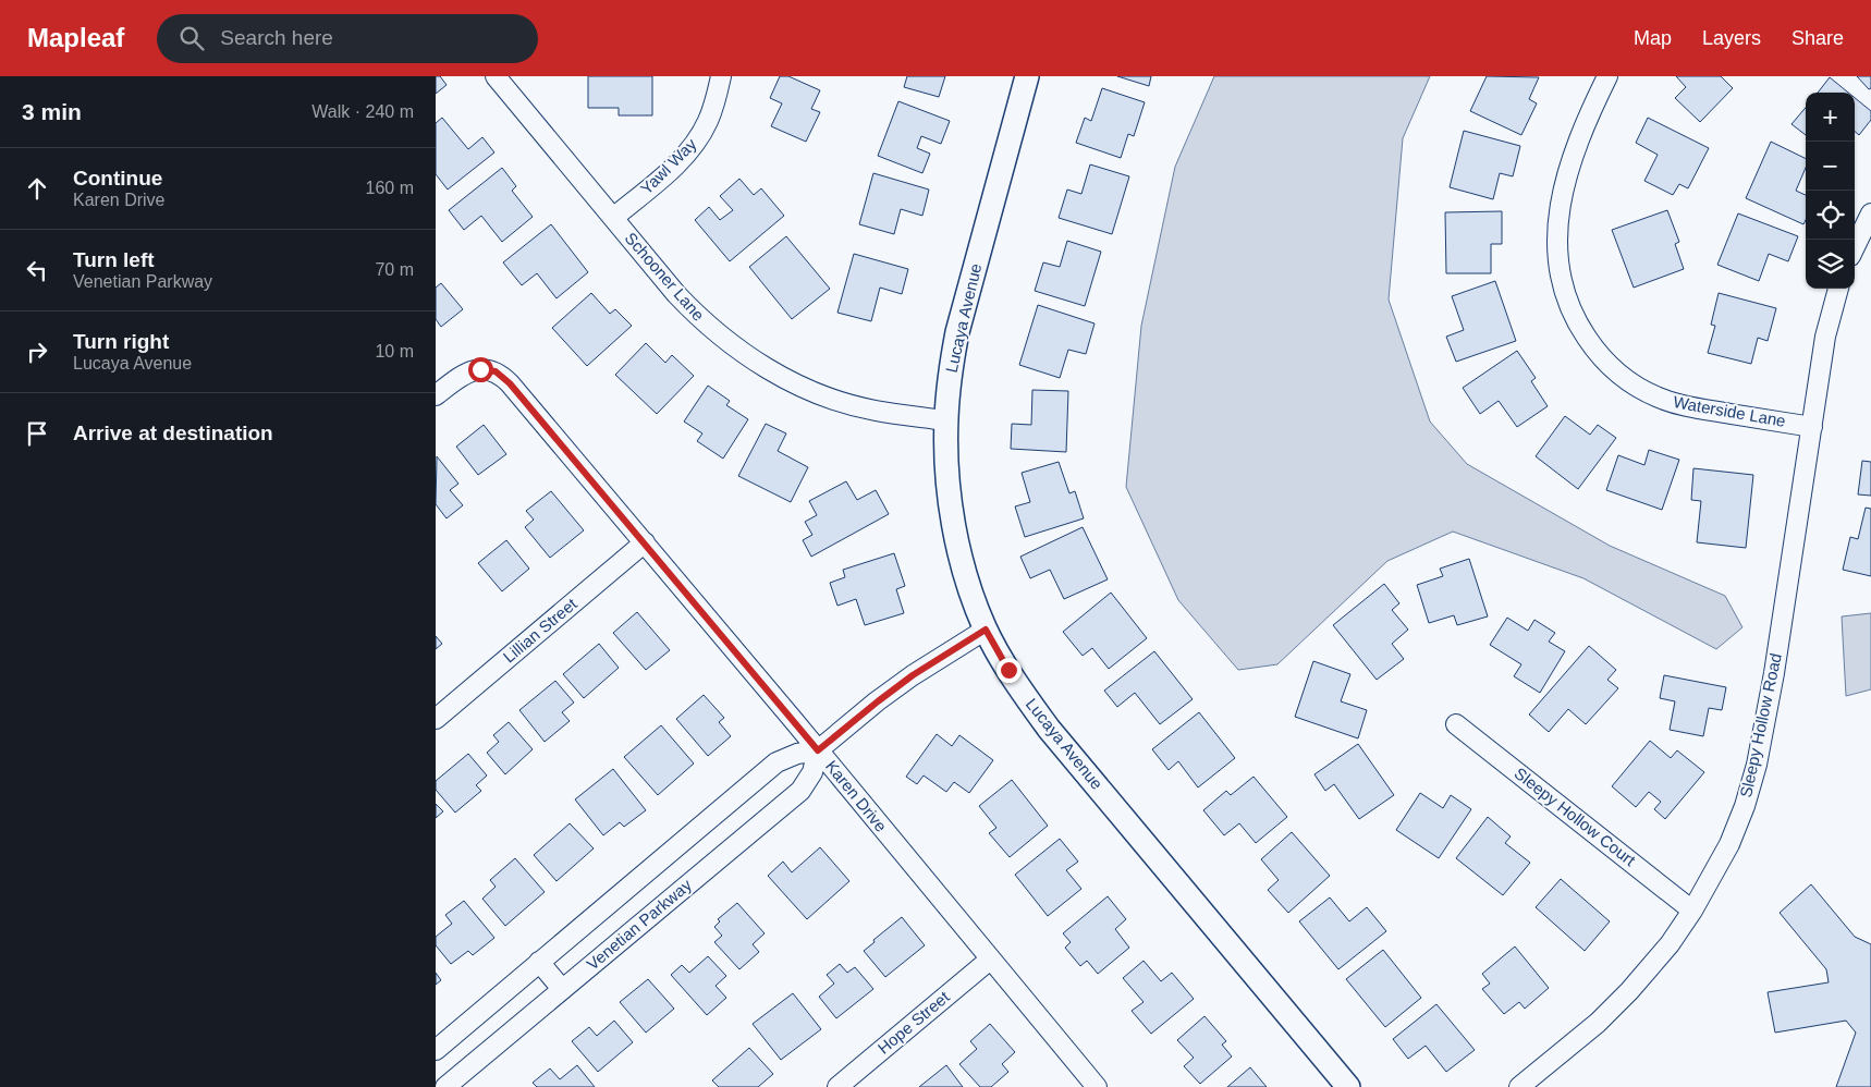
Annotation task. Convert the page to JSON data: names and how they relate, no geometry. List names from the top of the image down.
{
  "streets": {
    "street": [
      "Yawl Way",
      "Schooner Lane",
      "Lucaya Avenue",
      "Waterside Lane",
      "Lillian Street",
      "Sleepy Hollow Road",
      "Karen Drive",
      "Sleepy Hollow Court",
      "Venetian Parkway",
      "Hope Street"
    ]
  },
  "crossings": [
    ["Yawl Way", "Schooner Lane"],
    ["Schooner Lane", "Lucaya Avenue"],
    ["Waterside Lane", "Sleepy Hollow Road"],
    ["Lillian Street", "Karen Drive"],
    ["Sleepy Hollow Road", "Sleepy Hollow Court"],
    ["Karen Drive", "Venetian Parkway"],
    ["Karen Drive", "Hope Street"]
  ],
  "page": {
    "header": "Mapleaf",
    "search": "Search here",
    "nav": ["Map", "Layers", "Share"],
    "heading": ["3 min", "Walk · 240 m"],
    "map_buttons": ["+", "−"],
    "list": [
      ["Continue", "Karen Drive", "160 m"],
      ["Turn left", "Venetian Parkway", "70 m"],
      ["Turn right", "Lucaya Avenue", "10 m"],
      "Arrive at destination"
    ]
  }
}
